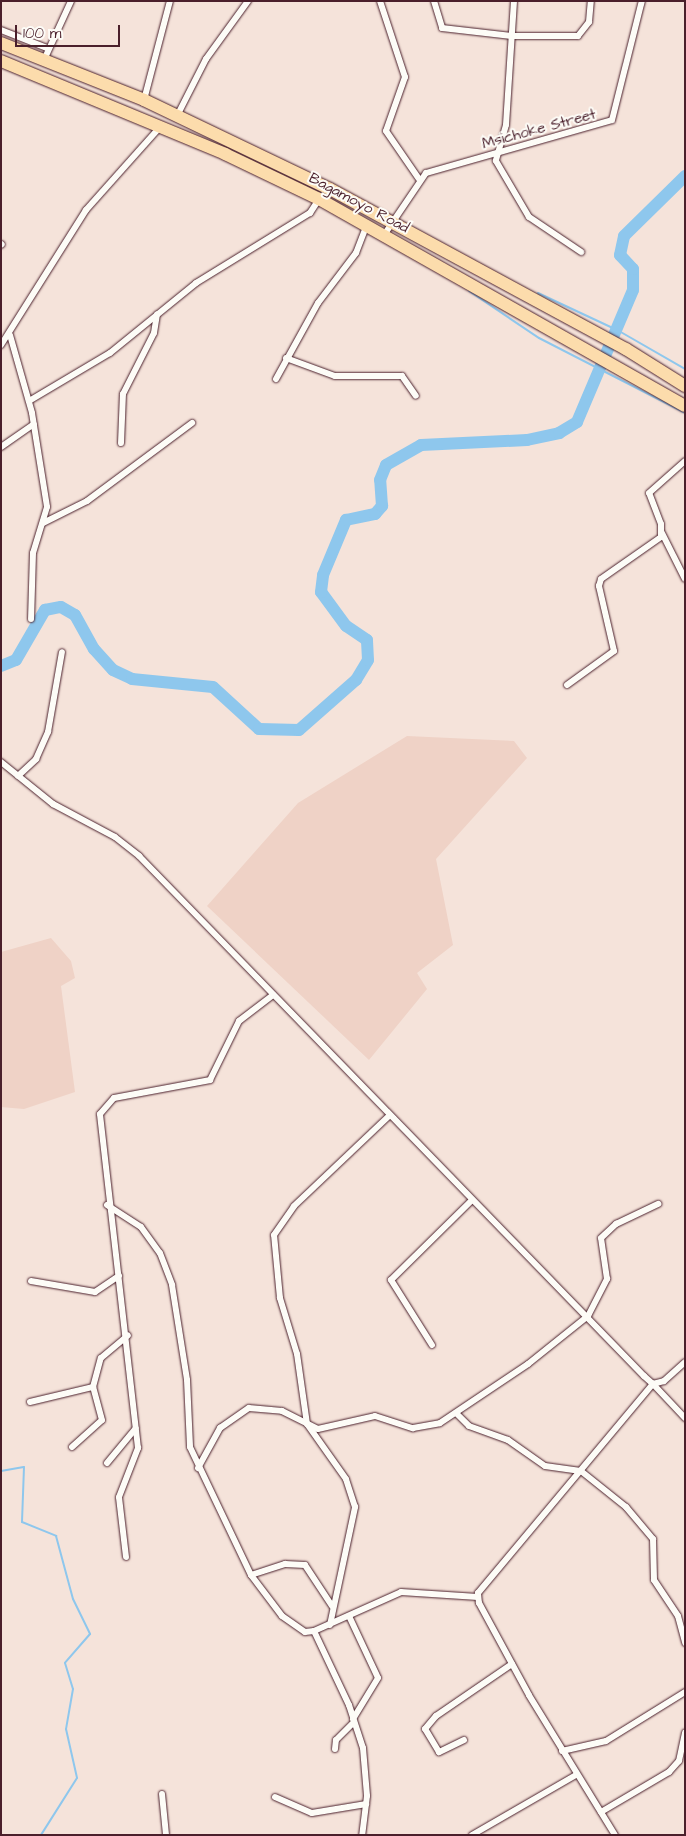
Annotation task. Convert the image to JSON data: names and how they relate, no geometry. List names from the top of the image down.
{
  "streets": {
    "highway": ["Bagamoyo Road"],
    "street": ["Msichoke Street"]
  },
  "scale_bar": "100 m"
}
